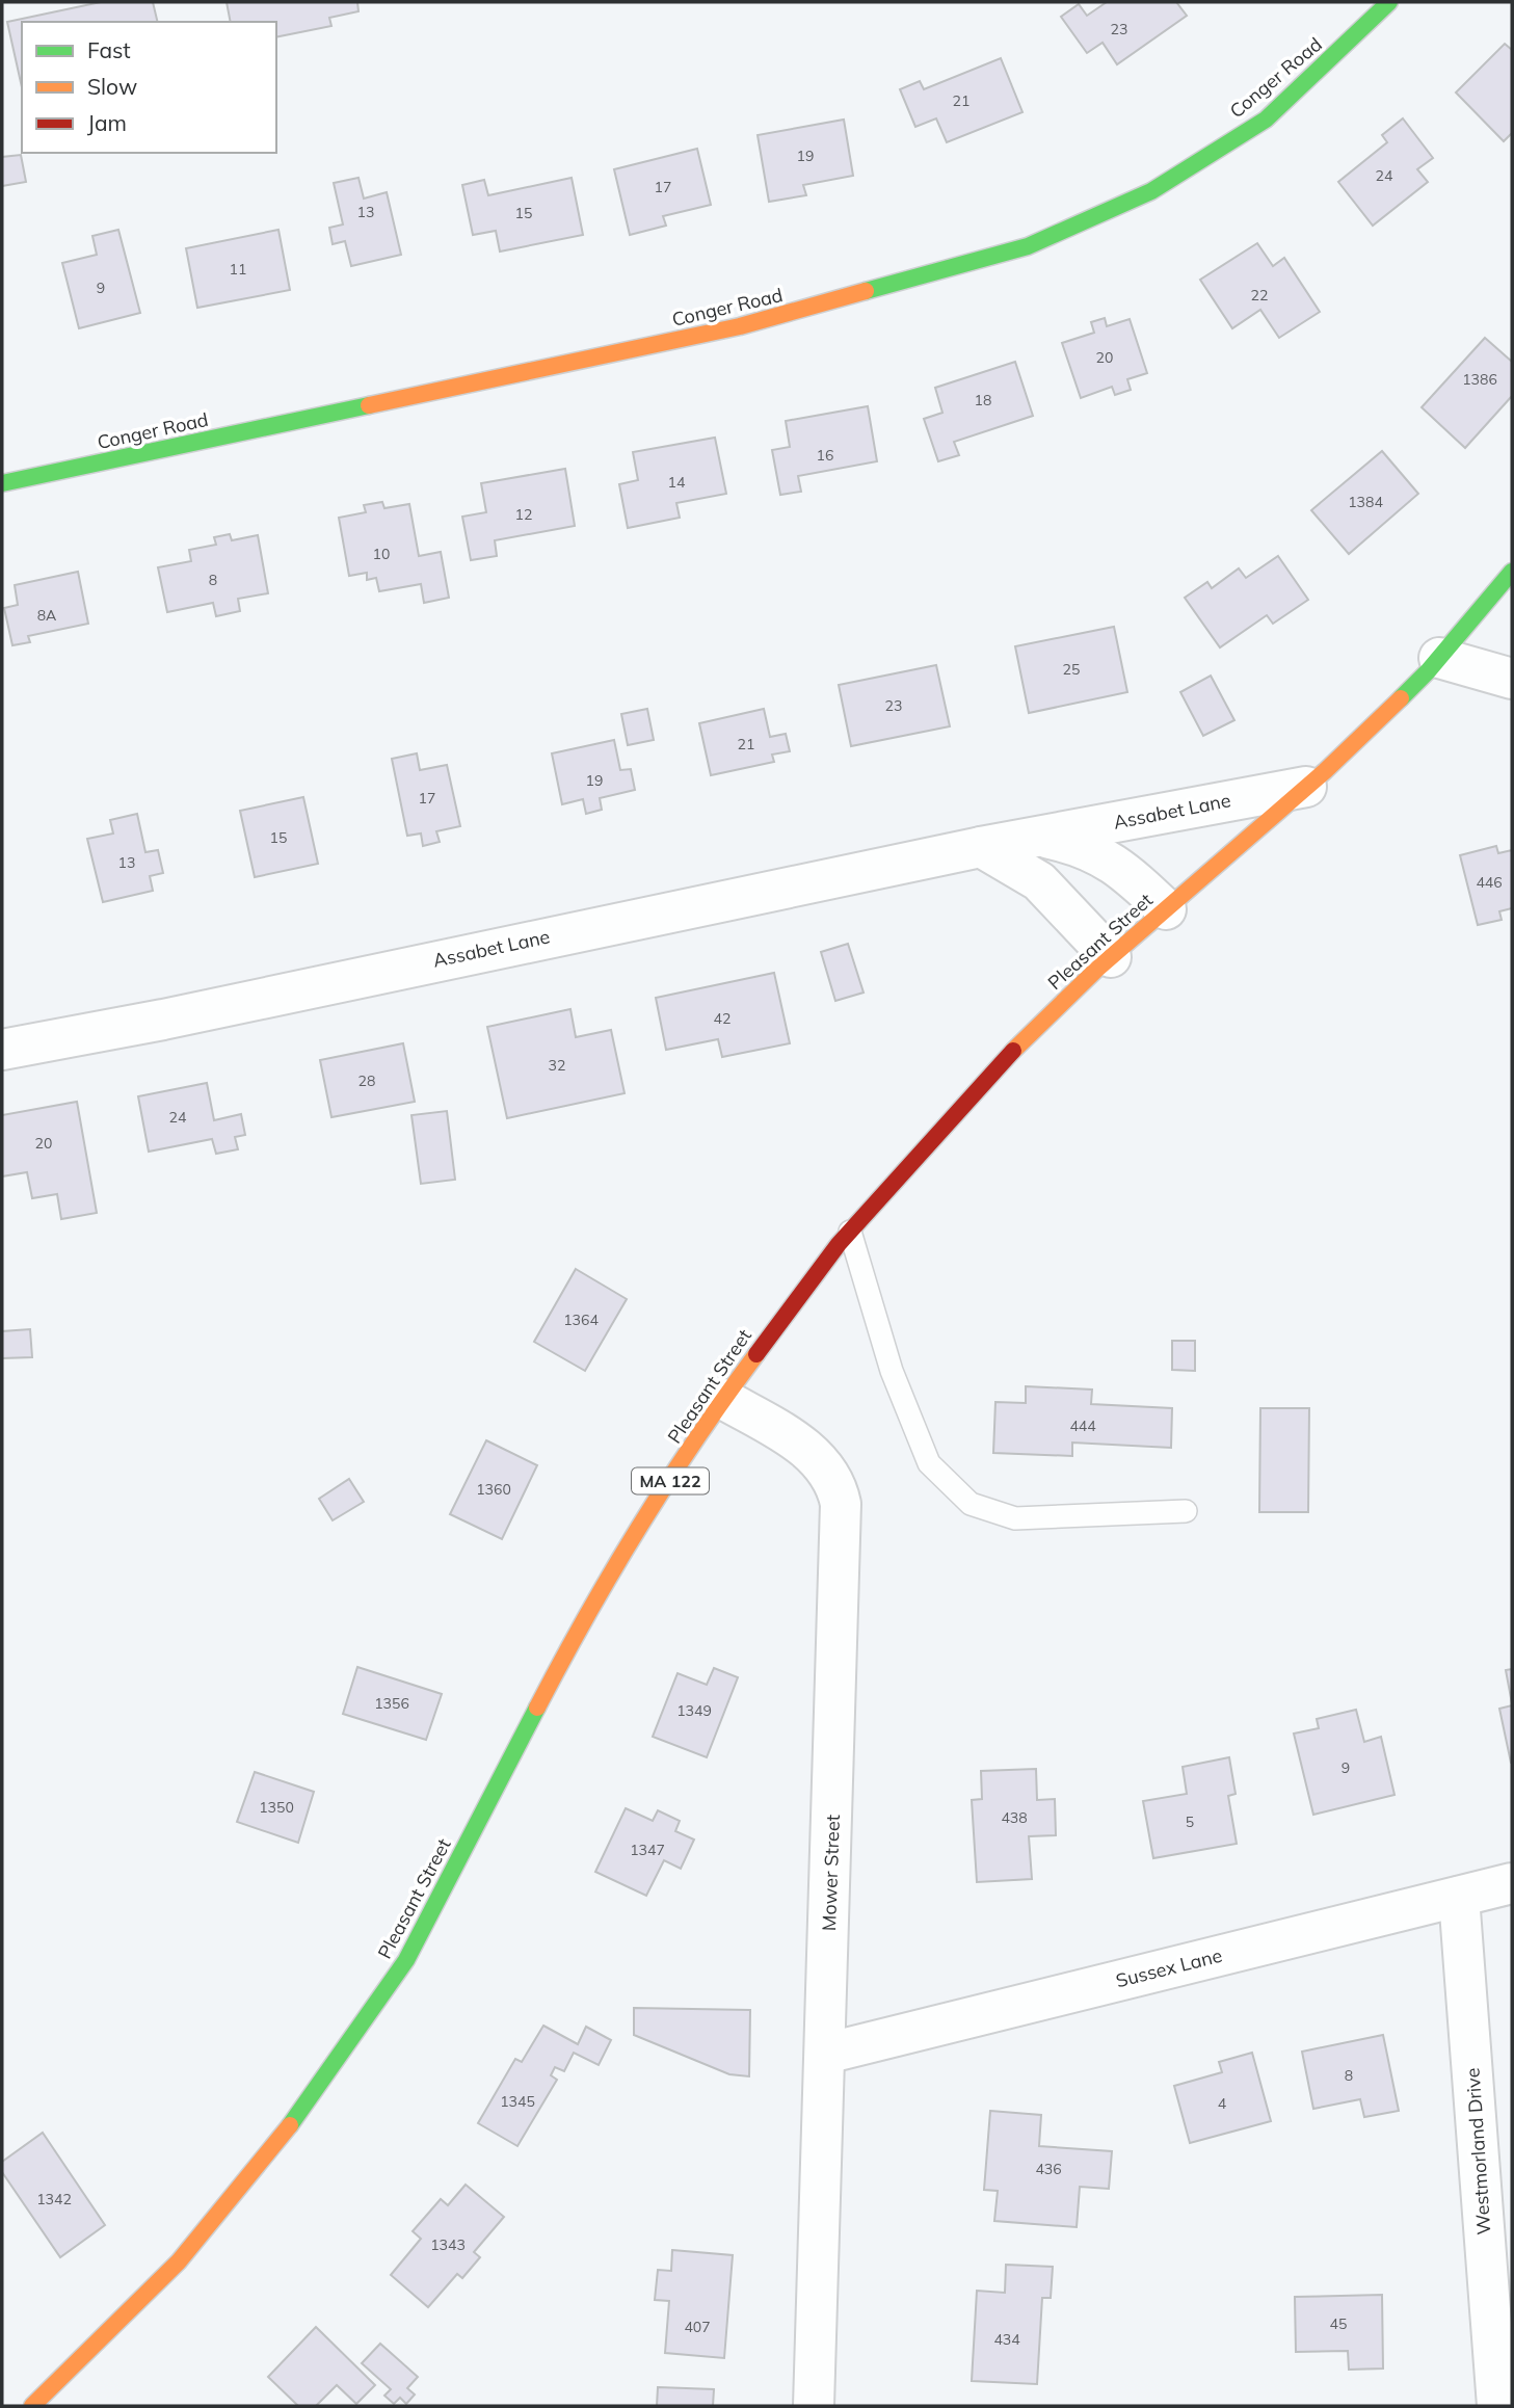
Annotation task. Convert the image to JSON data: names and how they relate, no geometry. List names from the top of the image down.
{
  "streets": {
    "main road": ["Conger Road", "Pleasant Street", "MA 122"],
    "street": [
      "Assabet Lane",
      "Mower Street",
      "Sussex Lane",
      "Westmorland Drive"
    ]
  },
  "crossings": [
    ["Assabet Lane", "Pleasant Street"],
    ["Pleasant Street", "Mower Street"],
    ["Mower Street", "Sussex Lane"],
    ["Sussex Lane", "Westmorland Drive"]
  ],
  "house_numbers": [
    "23",
    "21",
    "19",
    "24",
    "17",
    "13",
    "15",
    "11",
    "9",
    "22",
    "20",
    "1386",
    "18",
    "16",
    "14",
    "1384",
    "12",
    "10",
    "8",
    "8A",
    "25",
    "23",
    "21",
    "19",
    "17",
    "15",
    "13",
    "446",
    "42",
    "32",
    "28",
    "24",
    "20",
    "1364",
    "444",
    "1360",
    "1356",
    "1349",
    "9",
    "1350",
    "438",
    "5",
    "1347",
    "8",
    "1345",
    "4",
    "436",
    "1342",
    "1343",
    "45",
    "407",
    "434"
  ],
  "legend": ["Fast", "Slow", "Jam"]
}
